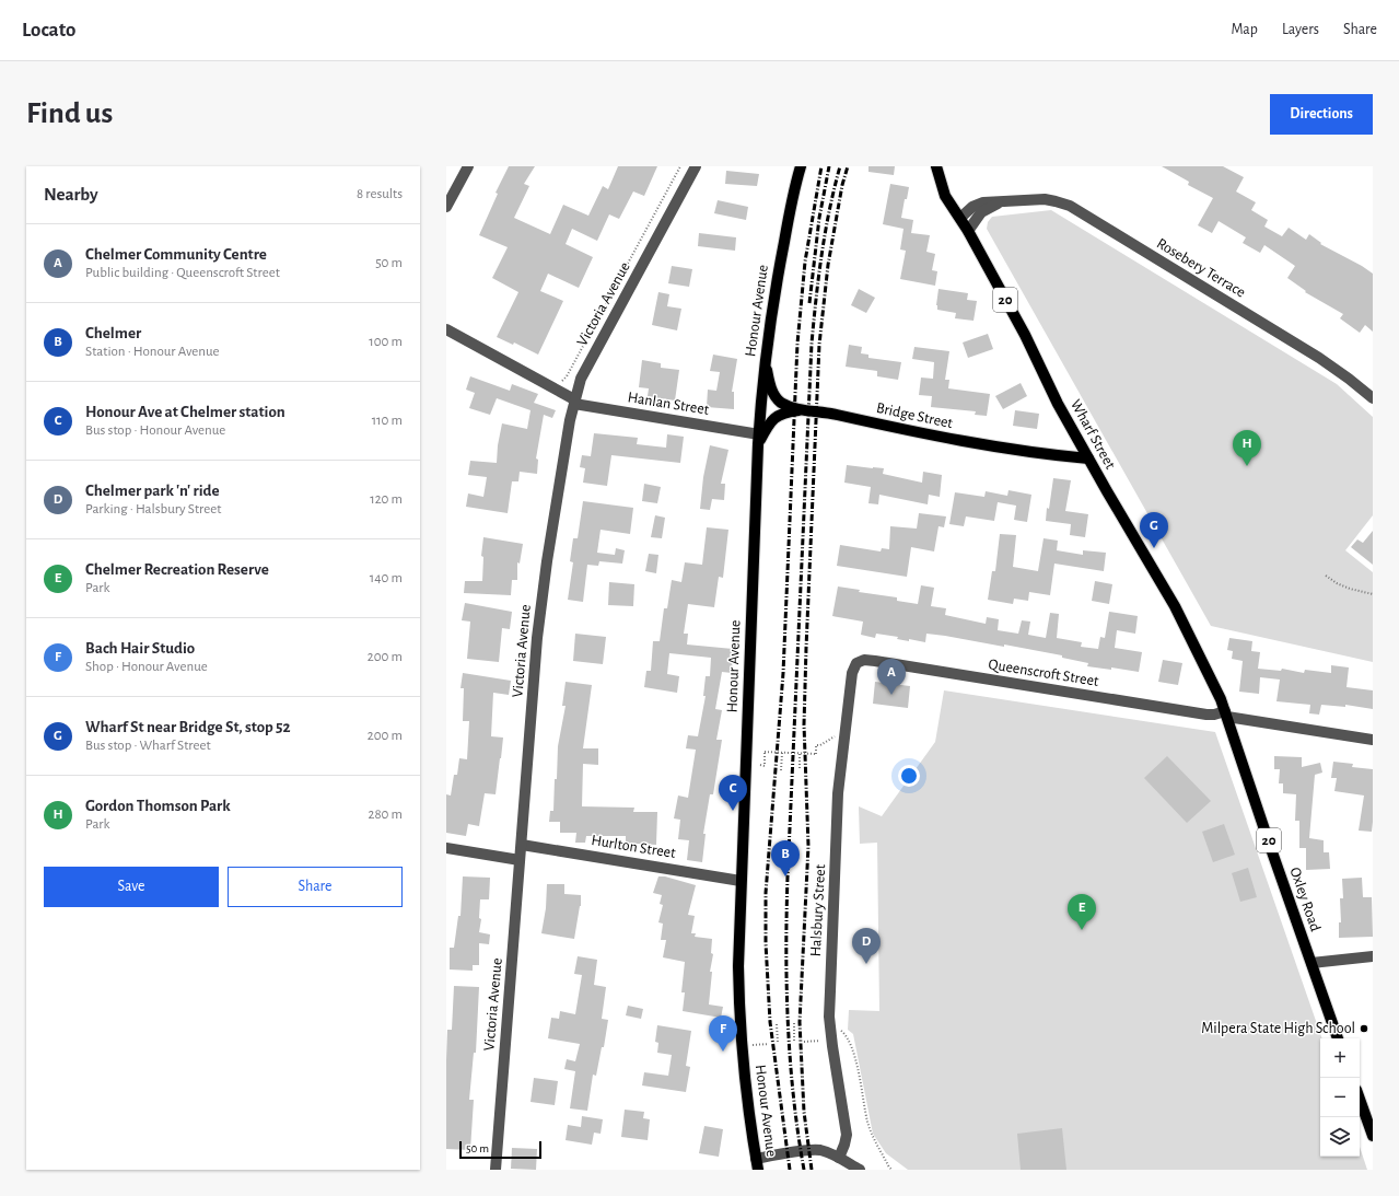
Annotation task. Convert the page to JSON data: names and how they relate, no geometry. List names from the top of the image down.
{
  "streets": {
    "main road": [
      "20",
      "Honour Avenue",
      "Bridge Street",
      "Wharf Street",
      "Oxley Road"
    ],
    "street": [
      "Rosebery Terrace",
      "Victoria Avenue",
      "Hanlan Street",
      "Queenscroft Street",
      "Hurlton Street",
      "Halsbury Street"
    ]
  },
  "crossings": [
    ["Rosebery Terrace", "Wharf Street"],
    ["Victoria Avenue", "Hanlan Street"],
    ["Victoria Avenue", "Hurlton Street"],
    ["Honour Avenue", "Hanlan Street"],
    ["Honour Avenue", "Bridge Street"],
    ["Honour Avenue", "Hurlton Street"],
    ["Bridge Street", "Wharf Street"],
    ["Wharf Street", "Queenscroft Street"],
    ["Wharf Street", "Oxley Road"],
    ["Queenscroft Street", "Oxley Road"],
    ["Queenscroft Street", "Halsbury Street"]
  ],
  "places": ["Milpera State High School"],
  "scale_bar": "50 m",
  "page": {
    "header": "Locato",
    "nav": ["Map", "Layers", "Share"],
    "buttons": [
      "Directions",
      ["Save", "Share"]
    ],
    "title": "Find us",
    "heading": ["Nearby", "8 results"],
    "list": [
      {
        "mark": "A",
        "name": "Chelmer Community Centre",
        "note": "Public building · Queenscroft Street",
        "value": "50 m"
      },
      {
        "mark": "B",
        "name": "Chelmer",
        "note": "Station · Honour Avenue",
        "value": "100 m"
      },
      {
        "mark": "C",
        "name": "Honour Ave at Chelmer station",
        "note": "Bus stop · Honour Avenue",
        "value": "110 m"
      },
      {
        "mark": "D",
        "name": "Chelmer park 'n' ride",
        "note": "Parking · Halsbury Street",
        "value": "120 m"
      },
      {
        "mark": "E",
        "name": "Chelmer Recreation Reserve",
        "note": "Park",
        "value": "140 m"
      },
      {
        "mark": "F",
        "name": "Bach Hair Studio",
        "note": "Shop · Honour Avenue",
        "value": "200 m"
      },
      {
        "mark": "G",
        "name": "Wharf St near Bridge St, stop 52",
        "note": "Bus stop · Wharf Street",
        "value": "200 m"
      },
      {
        "mark": "H",
        "name": "Gordon Thomson Park",
        "note": "Park",
        "value": "280 m"
      }
    ],
    "pins": [
      "H",
      "G",
      "A",
      "C",
      "B",
      "E",
      "D",
      "F"
    ],
    "map_buttons": ["+", "−"],
    "scale": "50 m"
  }
}
